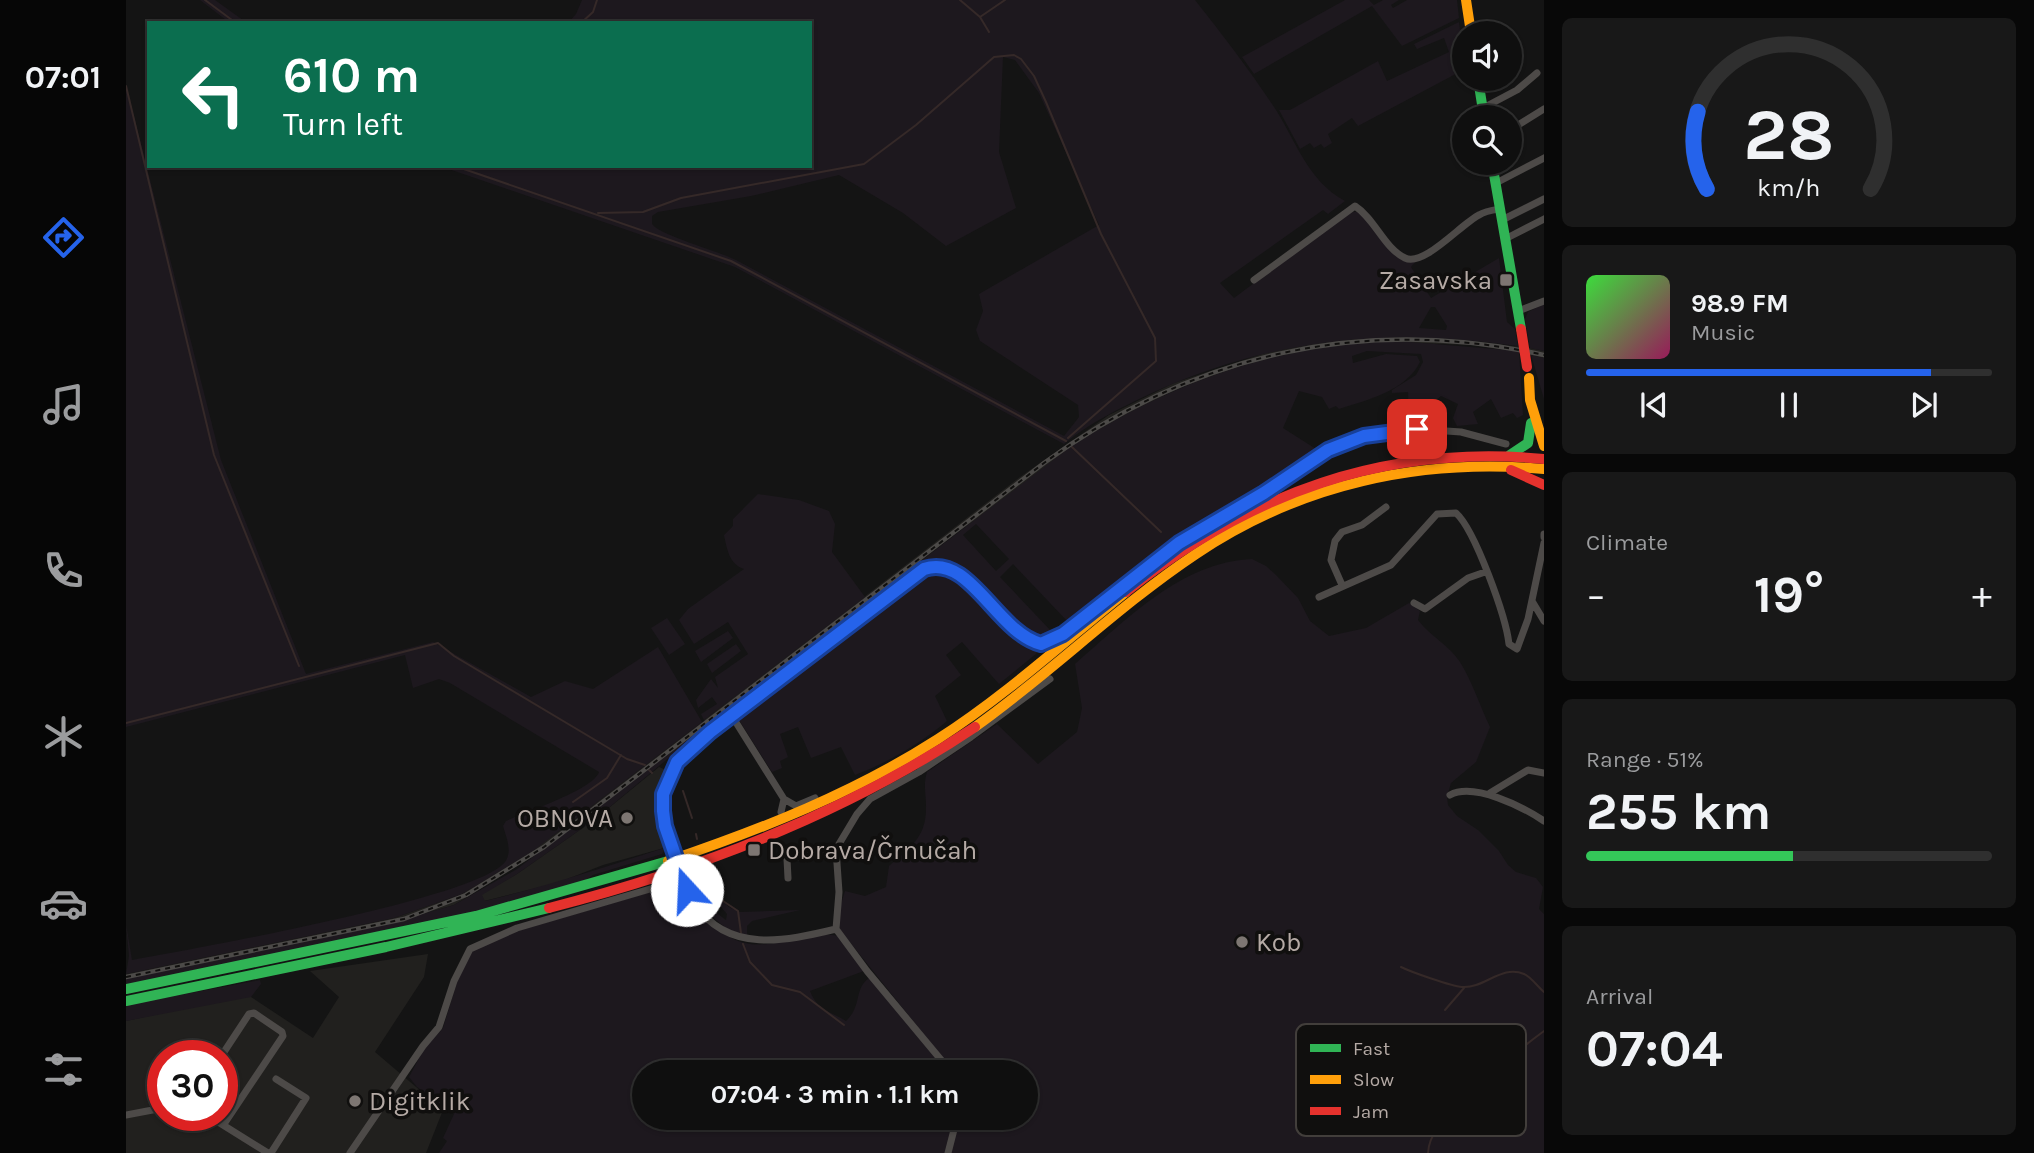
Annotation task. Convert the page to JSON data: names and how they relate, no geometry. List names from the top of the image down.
{
  "places": {
    "transit": ["Zasavska", "Dobrava/Črnučah"],
    "other": ["OBNOVA", "Kob", "Digitklik"]
  },
  "legend": ["Fast", "Slow", "Jam"],
  "page": {
    "tabs": "07:01",
    "turn": ["610 m", "Turn left"],
    "song": ["98.9 FM", "Music"],
    "tile": [
      "Climate",
      ["Range · 51%", "255 km"],
      ["Arrival", "07:04"]
    ],
    "heat": ["−", "19°", "+"],
    "limit": "30",
    "trip": "07:04 · 3 min · 1.1 km",
    "gauge": ["28", "km/h"]
  }
}
